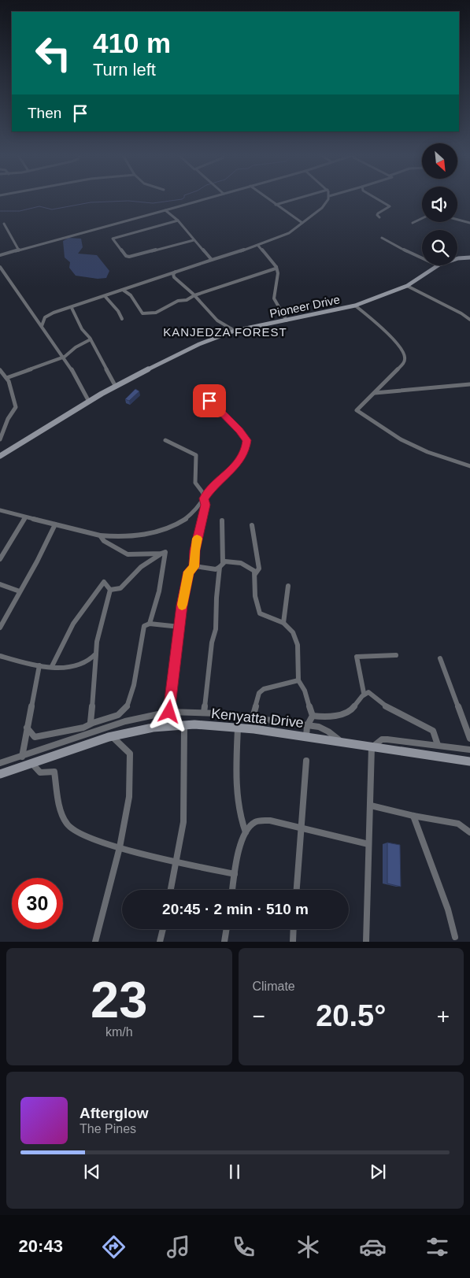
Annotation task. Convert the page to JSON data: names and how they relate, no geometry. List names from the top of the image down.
{
  "streets": {
    "street": ["Pioneer Drive", "Kenyatta Drive"]
  },
  "districts": ["KANJEDZA FOREST"],
  "north": "bottom right",
  "page": {
    "turn": ["410 m", "Turn left"],
    "then": "Then",
    "limit": "30",
    "trip": "20:45 · 2 min · 510 m",
    "tile": [
      ["23", "km/h"],
      "Climate"
    ],
    "heat": ["−", "20.5°", "+"],
    "song": ["Afterglow", "The Pines"],
    "tabs": "20:43"
  }
}
